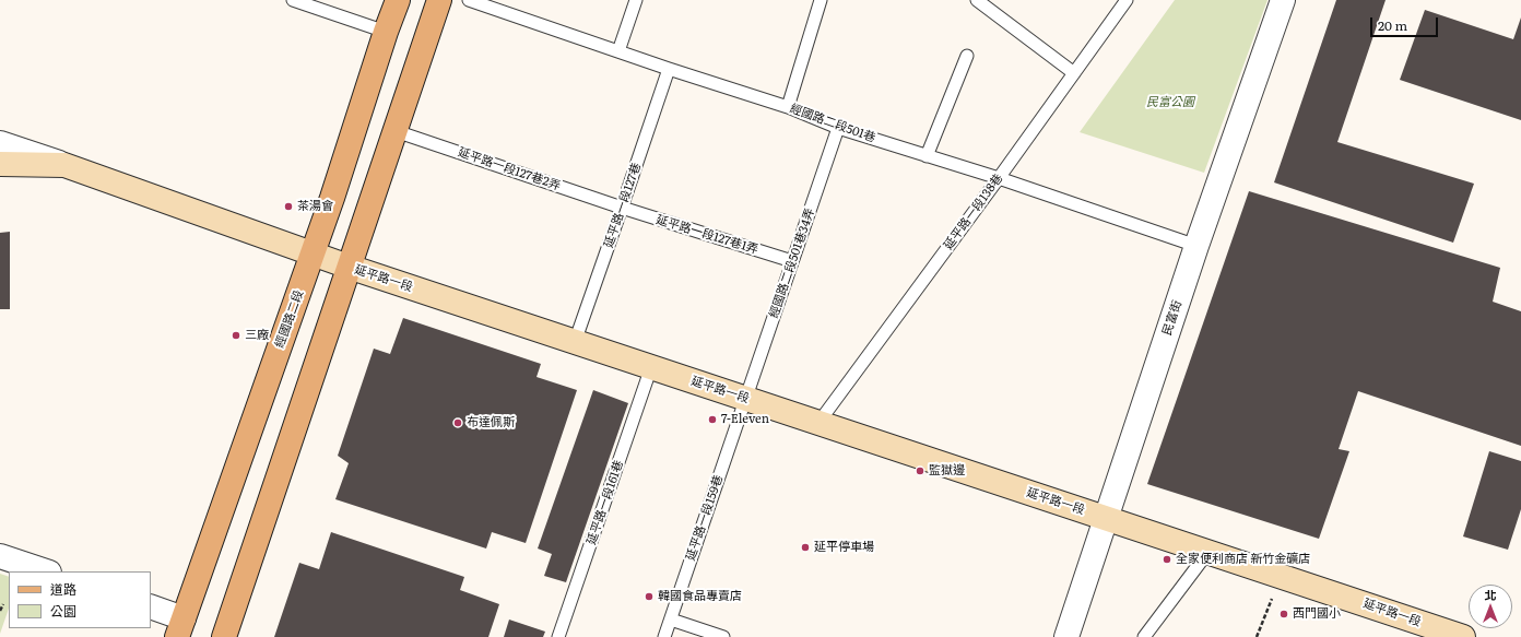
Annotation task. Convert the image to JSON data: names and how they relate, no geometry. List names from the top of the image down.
{
  "streets": {
    "main road": ["經國路二段"],
    "street": ["延平路一段", "民富街"],
    "lane": [
      "經國路二段501巷",
      "延平路一段127巷2弄",
      "延平路一段127巷",
      "延平路一段138巷",
      "延平路一段127巷1弄",
      "經國路二段501巷34弄",
      "延平路一段161巷",
      "延平路一段159巷"
    ]
  },
  "crossings": [
    ["經國路二段501巷", "延平路一段127巷"],
    ["經國路二段501巷", "延平路一段138巷"],
    ["經國路二段501巷", "經國路二段501巷34弄"],
    ["經國路二段501巷", "民富街"],
    ["延平路一段127巷2弄", "延平路一段127巷"],
    ["延平路一段127巷2弄", "延平路一段127巷1弄"],
    ["延平路一段127巷", "延平路一段127巷1弄"],
    ["延平路一段127巷", "延平路一段"],
    ["延平路一段138巷", "延平路一段"],
    ["延平路一段127巷1弄", "經國路二段501巷34弄"],
    ["經國路二段501巷34弄", "延平路一段"],
    ["經國路二段501巷34弄", "延平路一段159巷"],
    ["延平路一段", "民富街"],
    ["延平路一段", "經國路二段"],
    ["延平路一段", "延平路一段161巷"],
    ["延平路一段", "延平路一段159巷"]
  ],
  "parks": ["民富公園"],
  "places": [
    "茶湯會",
    "三廠",
    "7-Eleven",
    "布達佩斯",
    "監獄邊",
    "延平停車場",
    "全家便利商店 新竹金礦店",
    "韓國食品專賣店",
    "西門國小"
  ],
  "legend": ["道路", "公園"],
  "scale_bar": "20 m",
  "north": "top"
}
